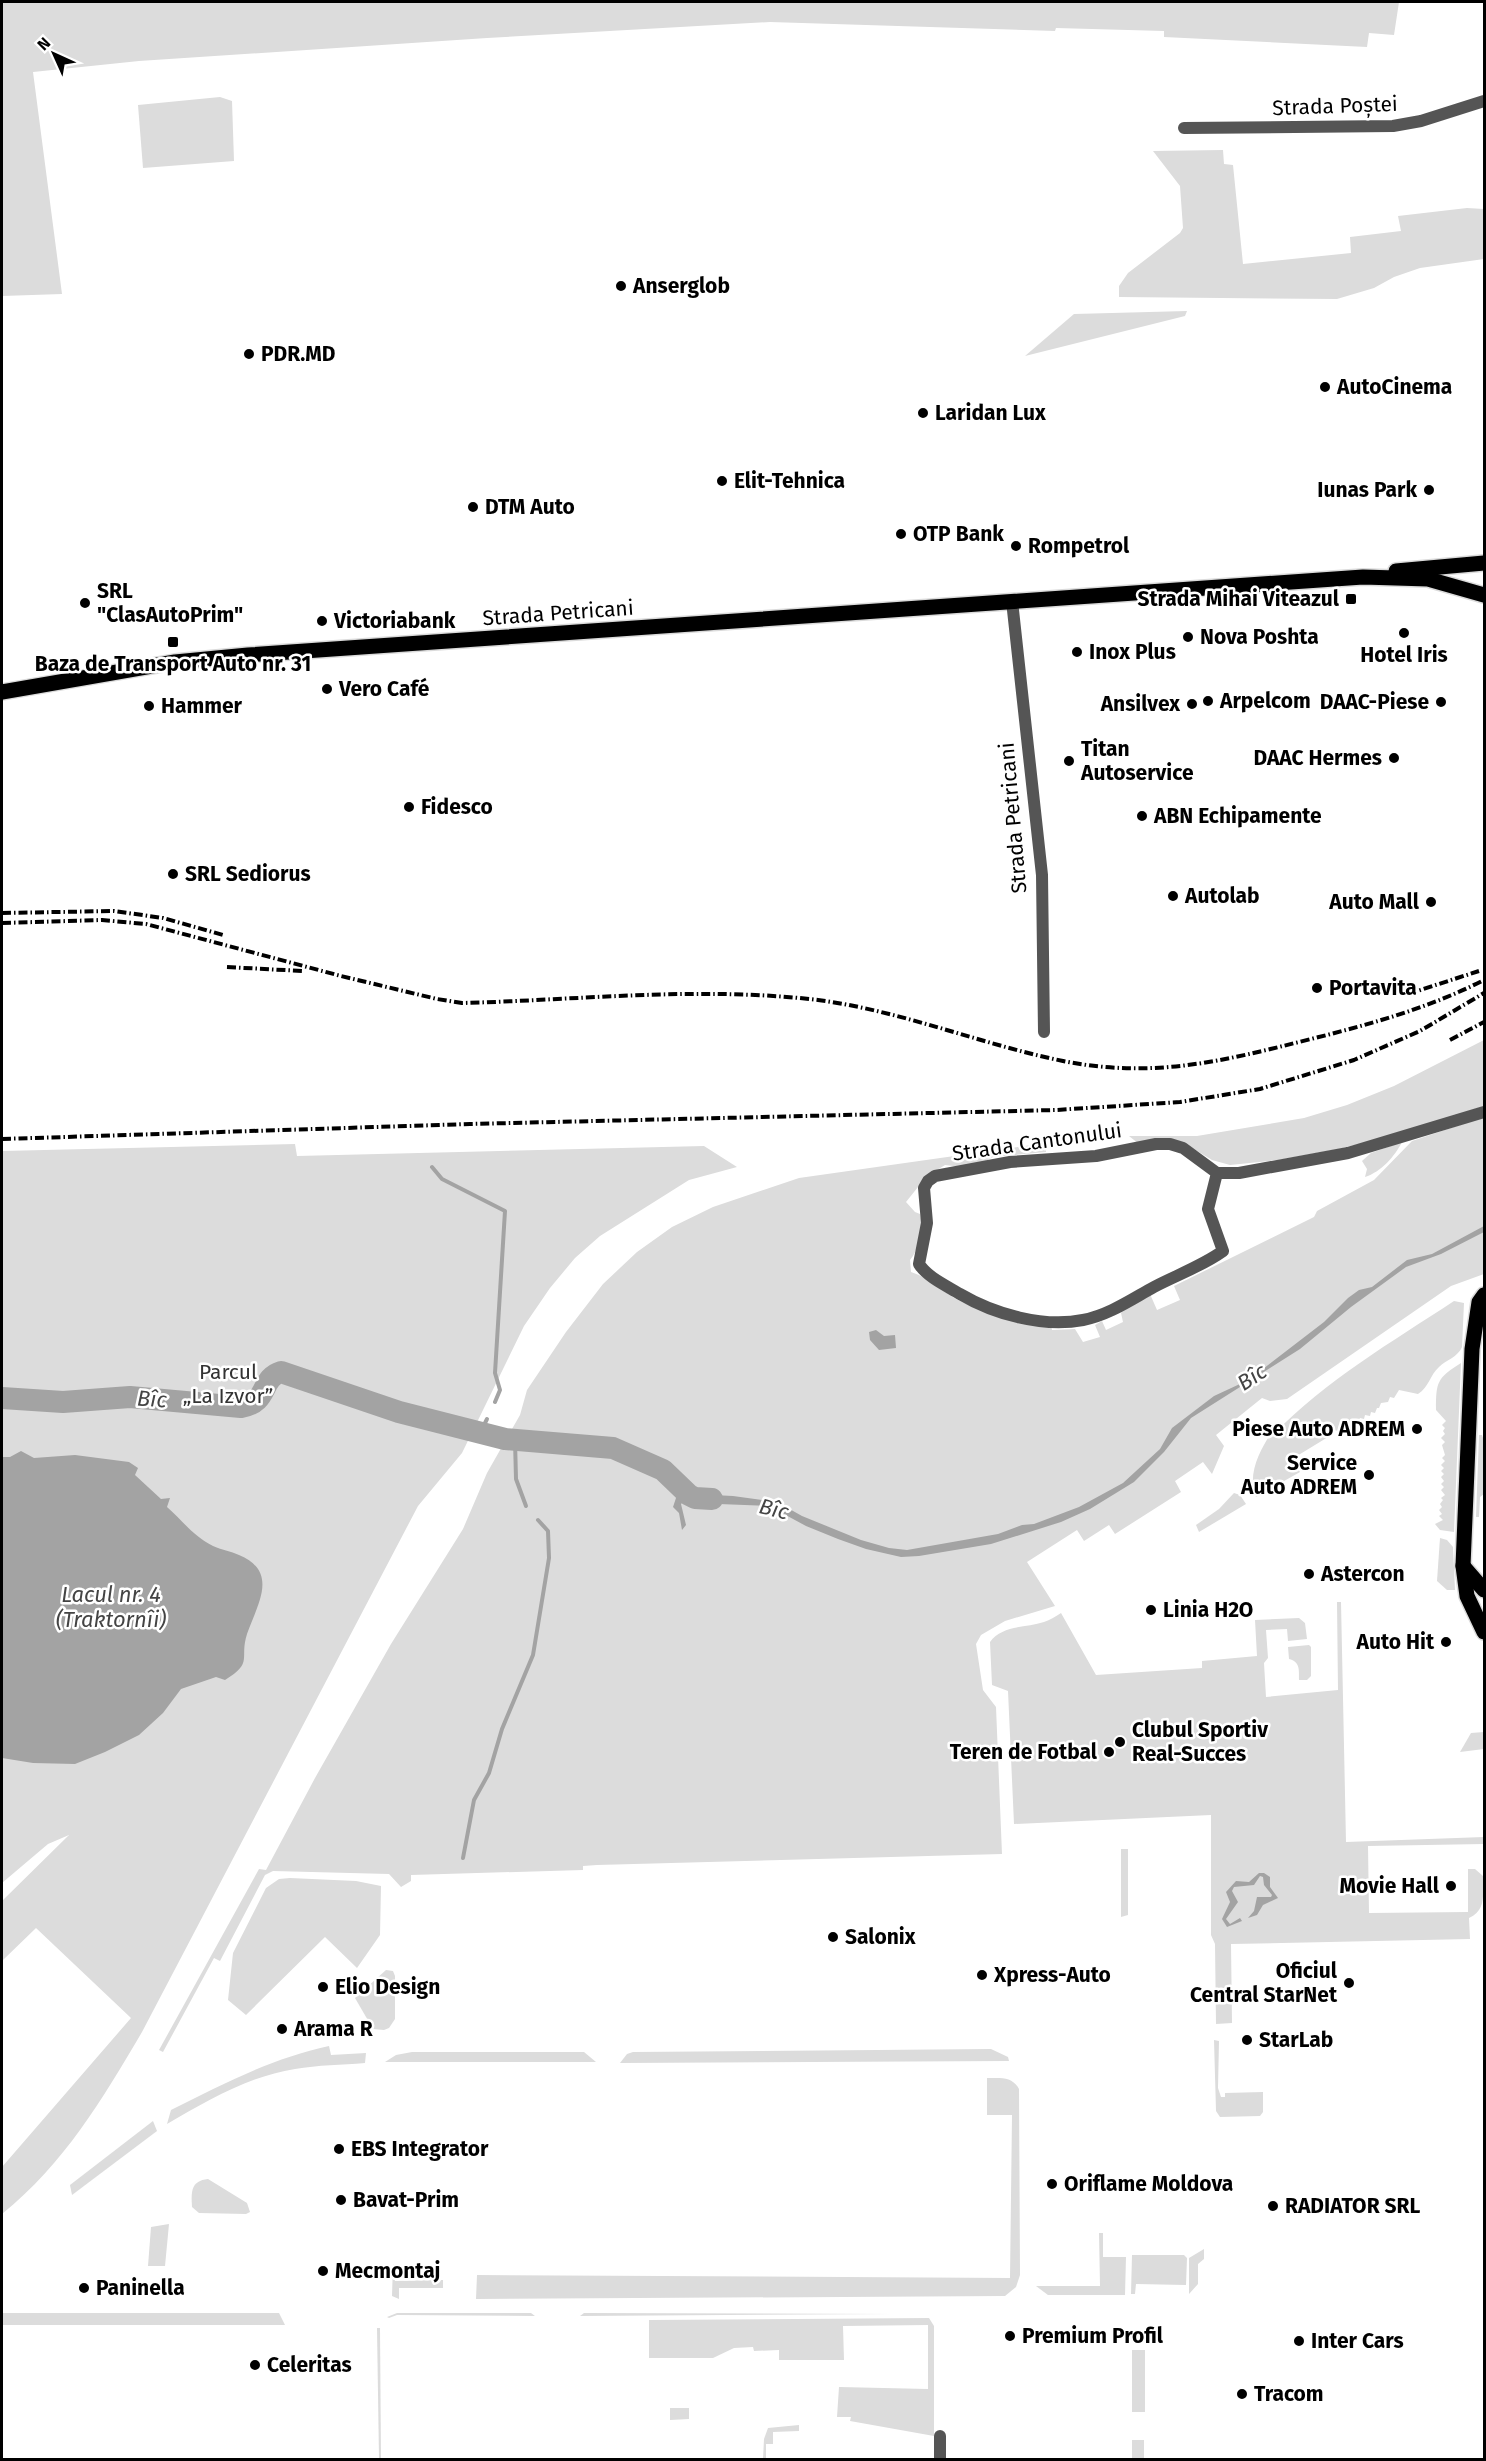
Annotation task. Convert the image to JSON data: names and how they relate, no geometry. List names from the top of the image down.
{
  "streets": {
    "main road": ["Strada Petricani"],
    "street": ["Strada Poștei", "Strada Cantonului"]
  },
  "water": ["Bîc", "Lacul nr. 4 (Traktornîi)"],
  "parks": ["Parcul „La Izvor”"],
  "places": {
    "other": [
      "Anserglob",
      "PDR.MD",
      "AutoCinema",
      "Laridan Lux",
      "Elit-Tehnica",
      "Iunas Park",
      "DTM Auto",
      "OTP Bank",
      "Rompetrol",
      "SRL \"ClasAutoPrim\"",
      "Victoriabank",
      "Hotel Iris",
      "Nova Poshta",
      "Inox Plus",
      "Vero Café",
      "Arpelcom",
      "DAAC-Piese",
      "Ansilvex",
      "Hammer",
      "DAAC Hermes",
      "Titan Autoservice",
      "Fidesco",
      "ABN Echipamente",
      "SRL Sediorus",
      "Autolab",
      "Auto Mall",
      "Portavita",
      "Piese Auto ADREM",
      "Service Auto ADREM",
      "Astercon",
      "Linia H2O",
      "Auto Hit",
      "Clubul Sportiv Real-Succes",
      "Teren de Fotbal",
      "Movie Hall",
      "Salonix",
      "Xpress-Auto",
      "Oficiul Central StarNet",
      "Elio Design",
      "Arama R",
      "StarLab",
      "EBS Integrator",
      "Oriflame Moldova",
      "Bavat-Prim",
      "RADIATOR SRL",
      "Mecmontaj",
      "Paninella",
      "Premium Profil",
      "Inter Cars",
      "Celeritas",
      "Tracom"
    ],
    "transit": ["Strada Mihai Viteazul", "Baza de Transport Auto nr. 31"]
  },
  "north": "top left"
}
